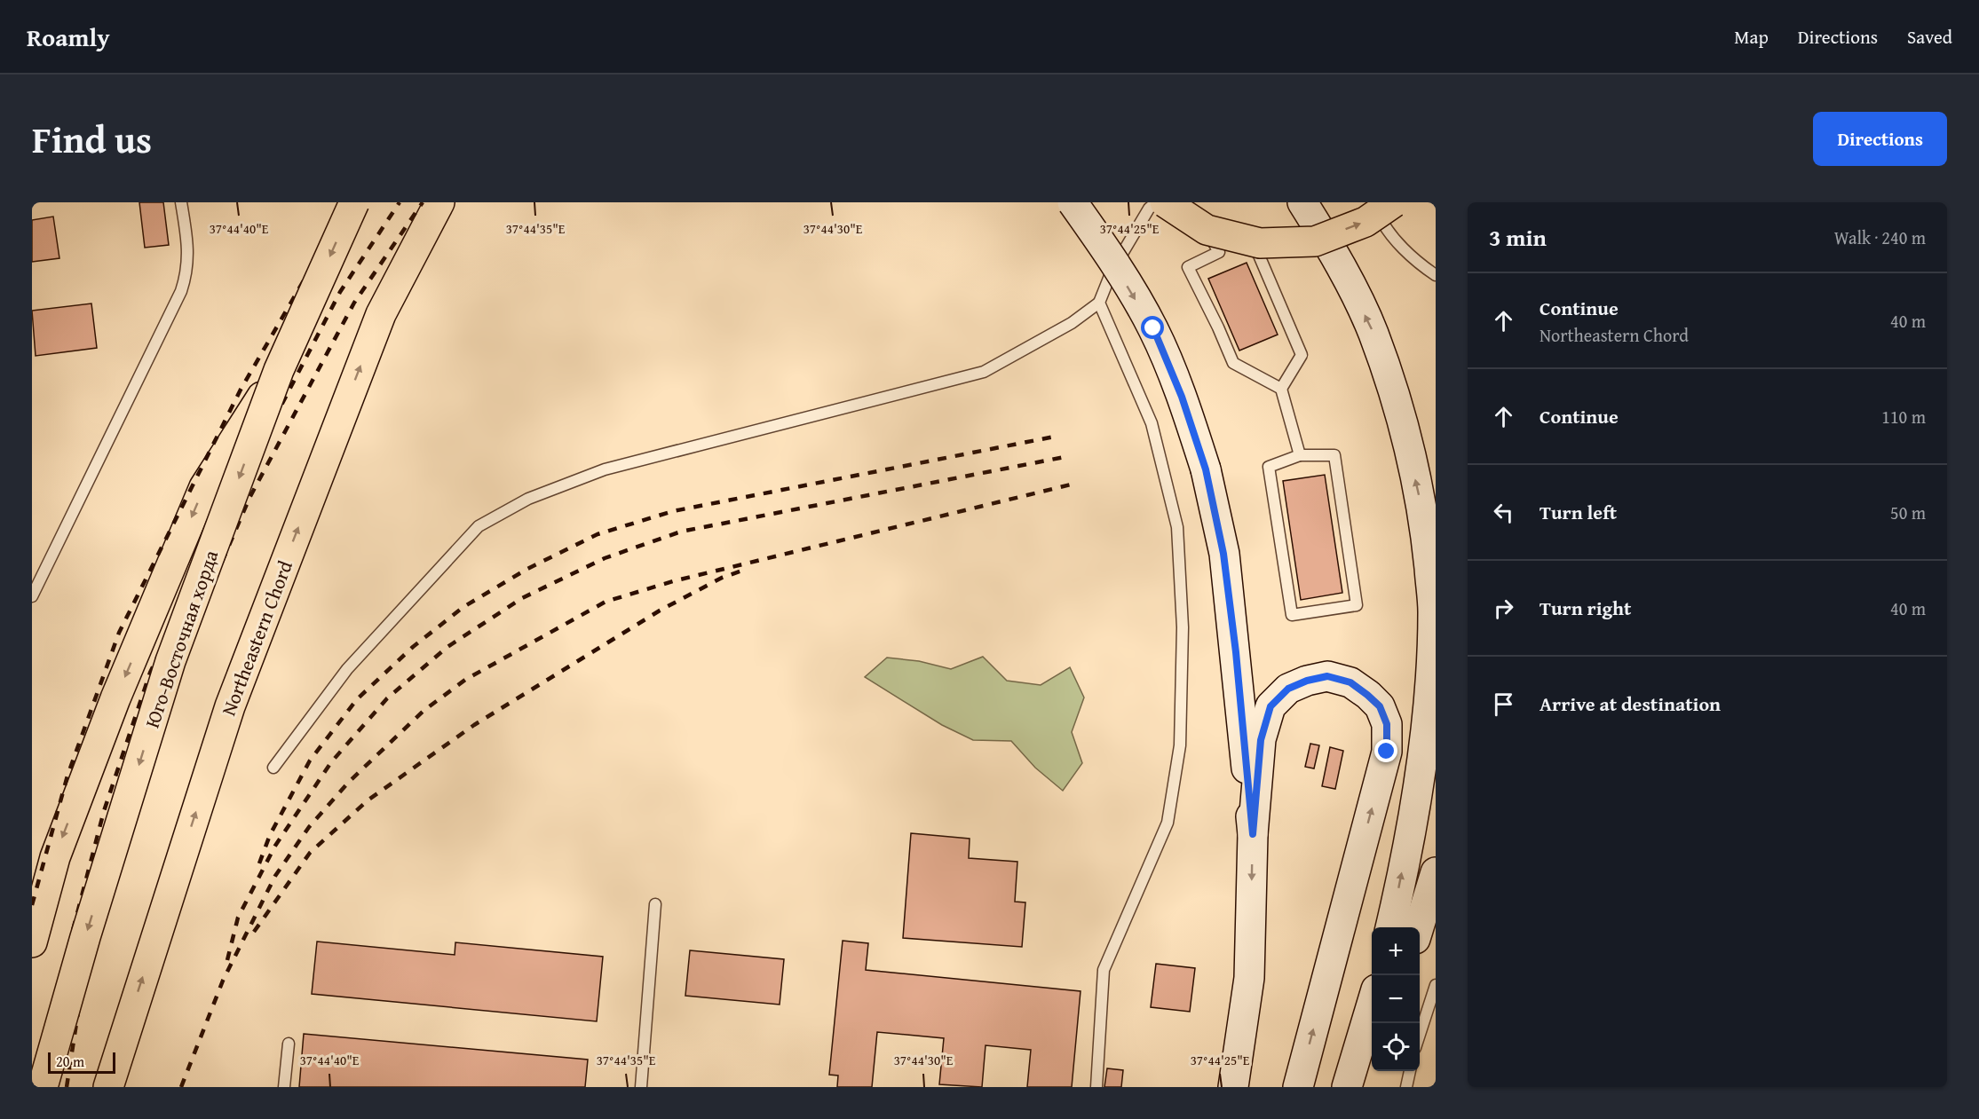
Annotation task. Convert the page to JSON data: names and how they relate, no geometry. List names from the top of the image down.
{
  "streets": {
    "main road": ["Northeastern Chord", "Юго-Восточная хорда"]
  },
  "scale_bar": "20 m",
  "page": {
    "header": "Roamly",
    "nav": ["Map", "Directions", "Saved"],
    "title": "Find us",
    "buttons": "Directions",
    "heading": ["3 min", "Walk · 240 m"],
    "list": [
      ["Continue", "Northeastern Chord", "40 m"],
      ["Continue", "110 m"],
      ["Turn left", "50 m"],
      ["Turn right", "40 m"],
      "Arrive at destination"
    ],
    "map_buttons": ["+", "−"],
    "scale": "20 m"
  },
  "coordinates": [
    "37°44'40\"E",
    "37°44'35\"E",
    "37°44'30\"E",
    "37°44'25\"E"
  ]
}
